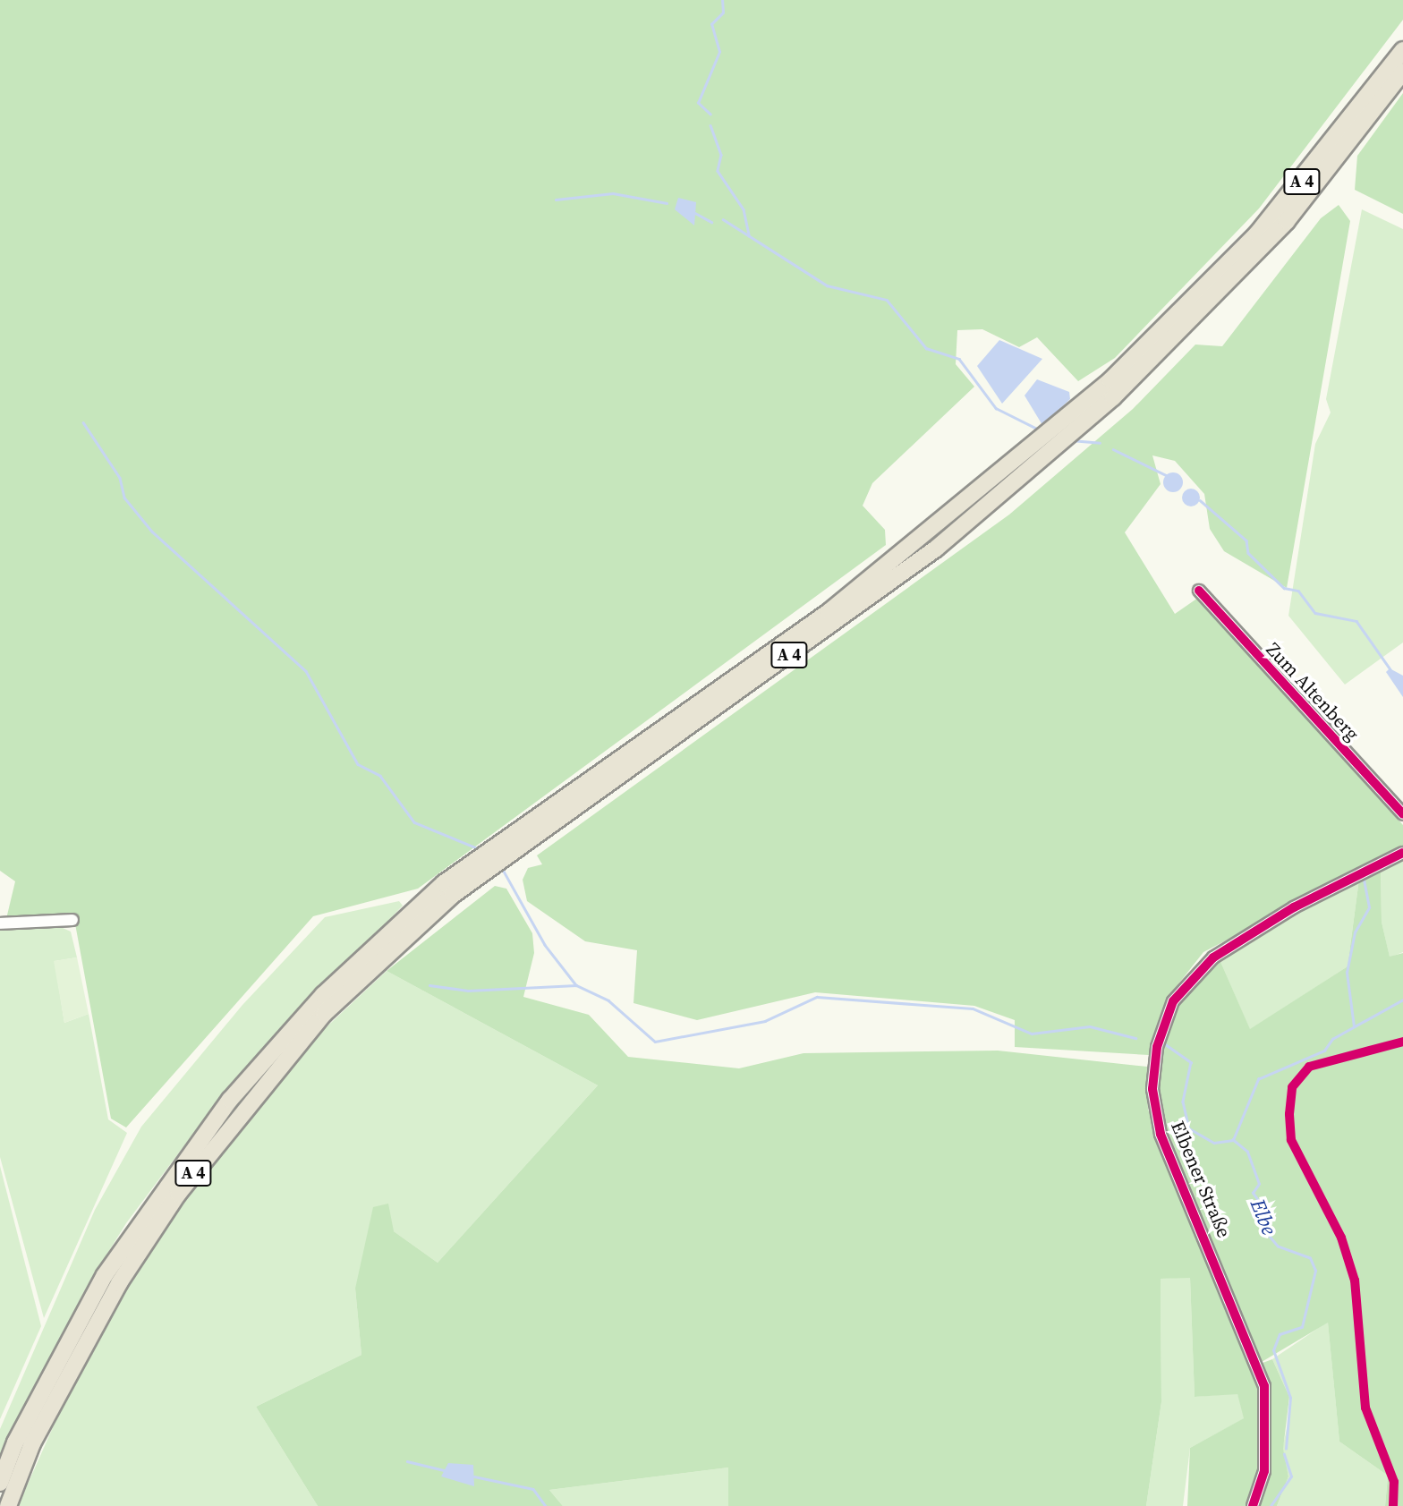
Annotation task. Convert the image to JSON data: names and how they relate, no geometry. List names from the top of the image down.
{
  "streets": {
    "highway": ["A 4"],
    "street": ["Zum Altenberg", "Elbener Straße"]
  },
  "water": ["Elbe"]
}
